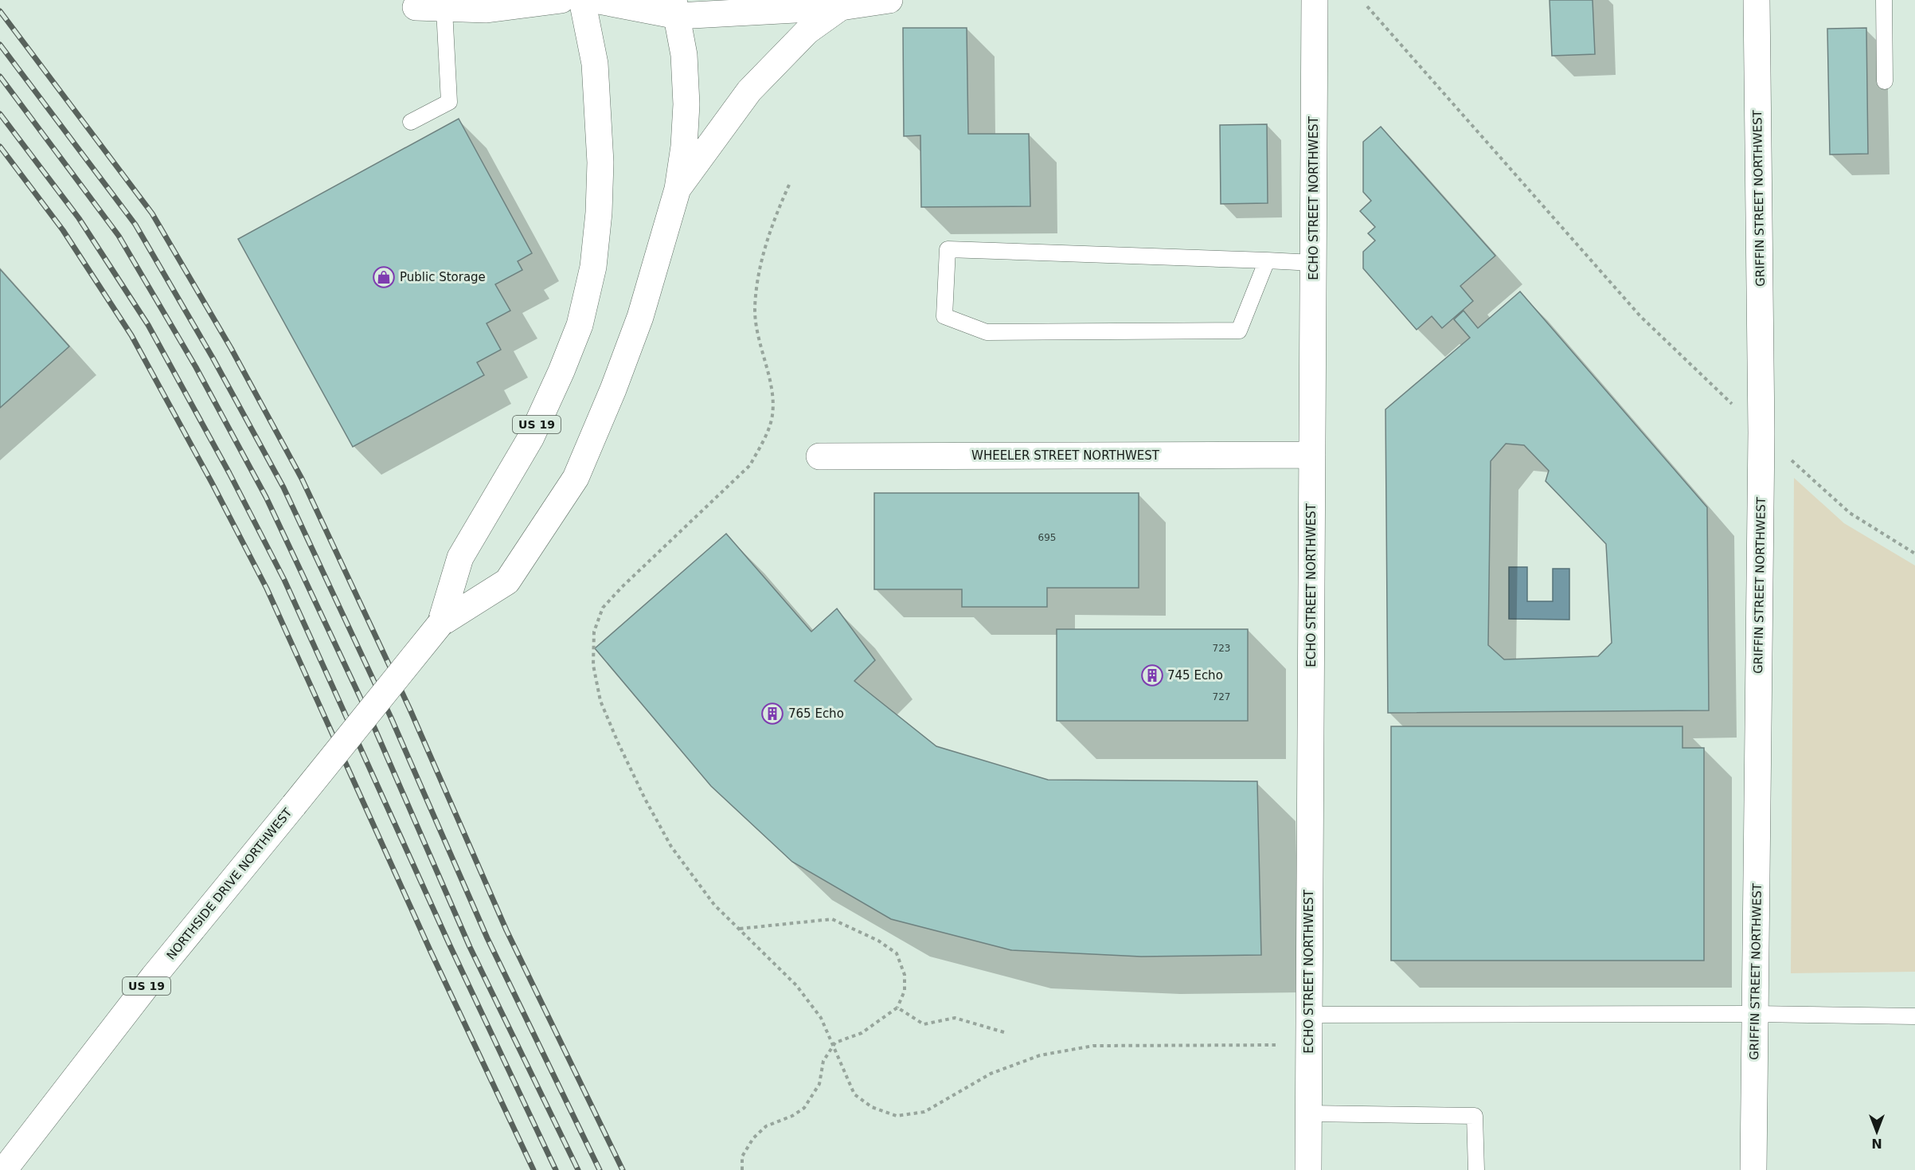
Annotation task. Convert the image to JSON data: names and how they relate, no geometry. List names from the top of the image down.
{
  "streets": {
    "main road": [
      "ECHO STREET NORTHWEST",
      "GRIFFIN STREET NORTHWEST",
      "US 19",
      "WHEELER STREET NORTHWEST",
      "NORTHSIDE DRIVE NORTHWEST"
    ]
  },
  "crossings": [
    ["ECHO STREET NORTHWEST", "WHEELER STREET NORTHWEST"]
  ],
  "places": {
    "shop": ["Public Storage"],
    "building": ["745 Echo", "765 Echo"]
  },
  "house_numbers": ["695", "723", "727"],
  "north": "bottom"
}
